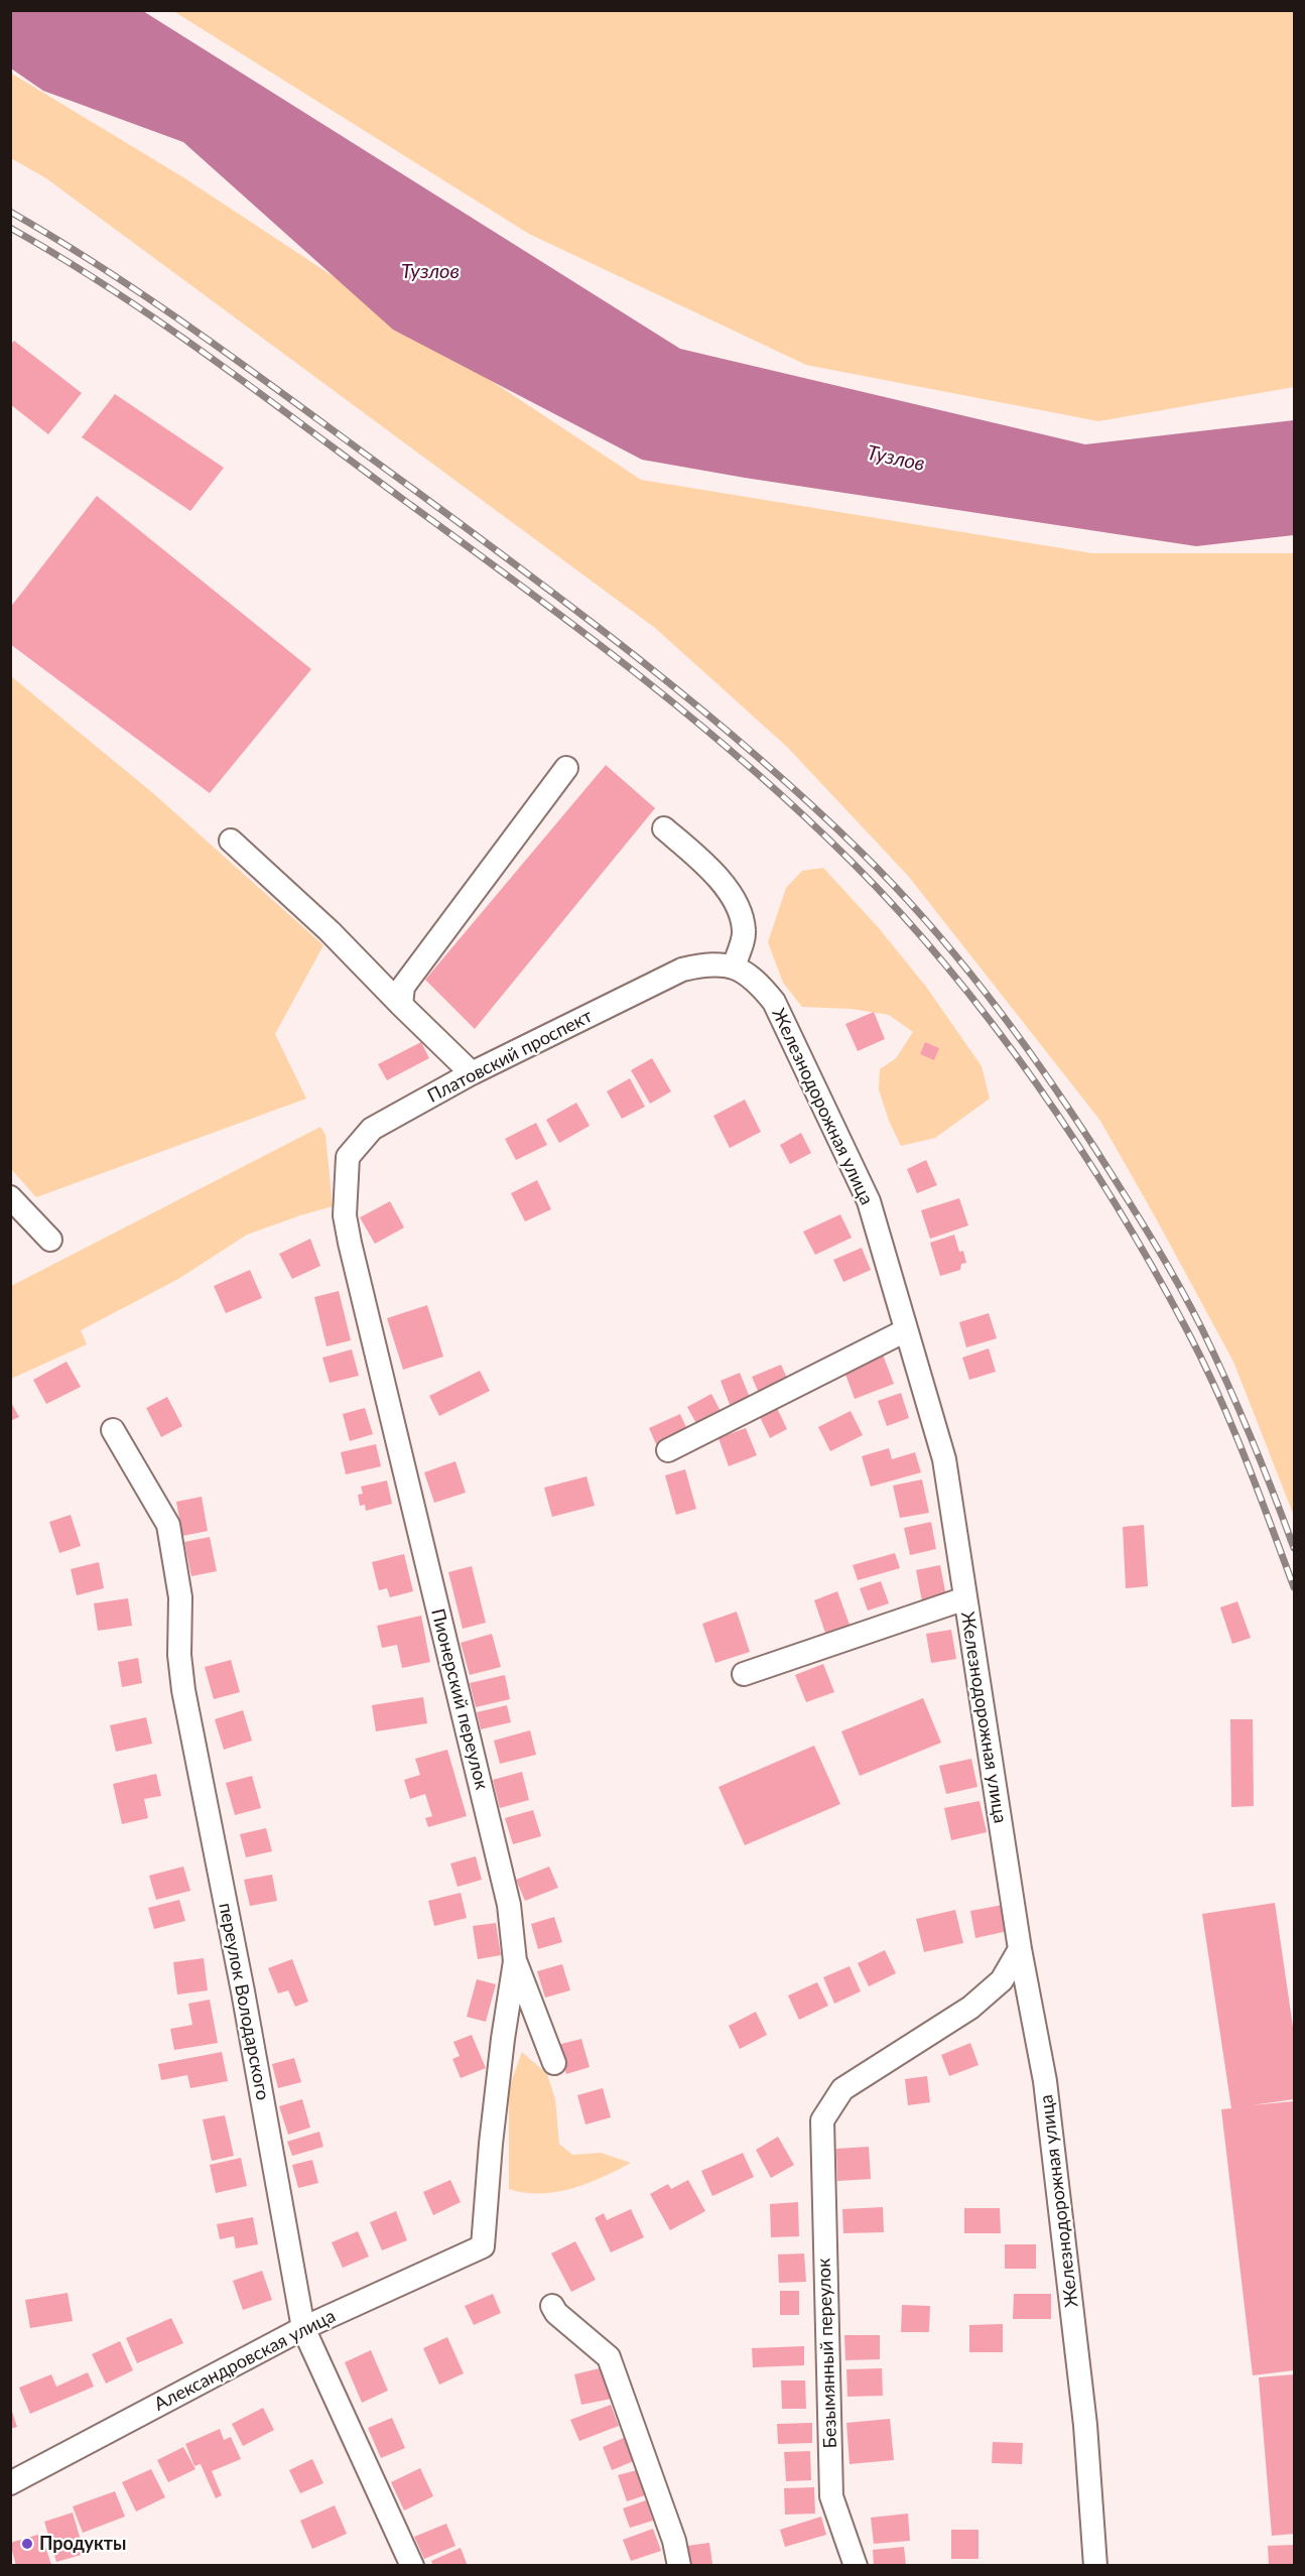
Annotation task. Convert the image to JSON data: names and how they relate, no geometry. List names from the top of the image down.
{
  "streets": {
    "street": [
      "Платовский проспект",
      "Железнодорожная улица",
      "Пионерский переулок",
      "переулок Володарского",
      "Безымянный переулок",
      "Александровская улица"
    ]
  },
  "crossings": [
    ["Платовский проспект", "Железнодорожная улица"],
    ["Платовский проспект", "Пионерский переулок"],
    ["Железнодорожная улица", "Безымянный переулок"],
    ["Пионерский переулок", "Александровская улица"],
    ["переулок Володарского", "Александровская улица"]
  ],
  "water": ["Тузлов"],
  "places": ["Продукты"]
}
